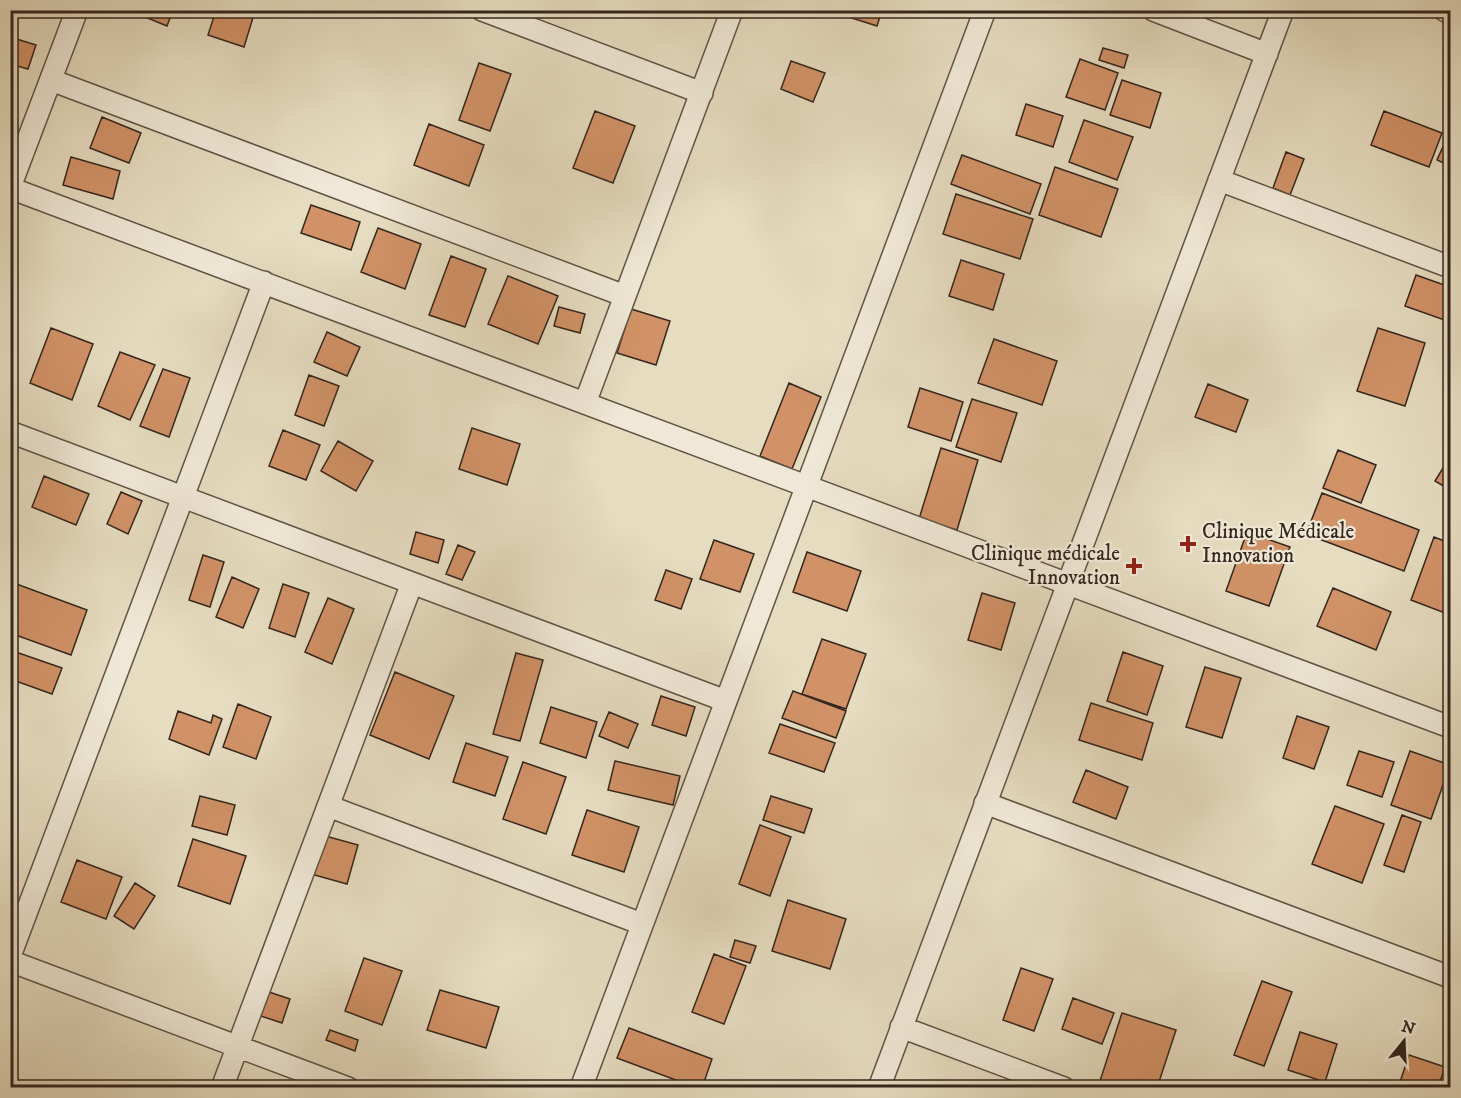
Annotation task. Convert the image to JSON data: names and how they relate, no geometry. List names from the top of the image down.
{
  "places": {
    "health": ["Clinique Médicale Innovation", "Clinique médicale Innovation"]
  },
  "north": "top"
}
